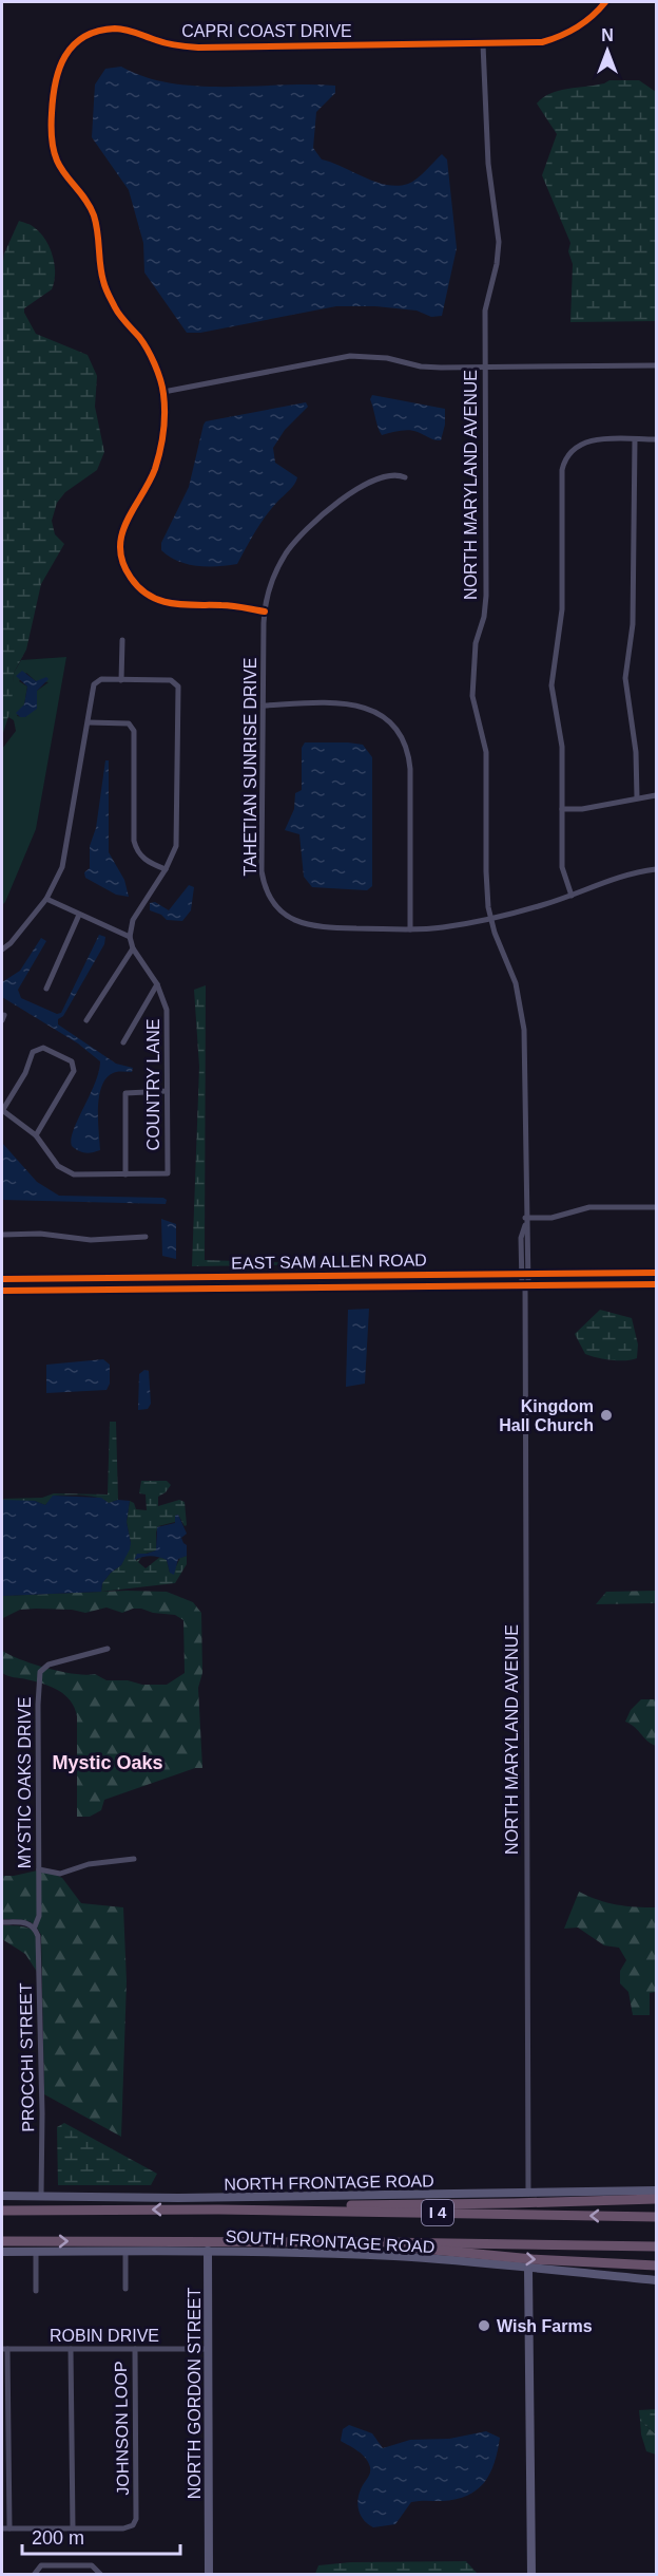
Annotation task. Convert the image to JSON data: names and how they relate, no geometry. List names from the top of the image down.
{
  "streets": {
    "highway": ["I 4"],
    "main road": ["EAST SAM ALLEN ROAD"],
    "street": [
      "CAPRI COAST DRIVE",
      "NORTH MARYLAND AVENUE",
      "TAHETIAN SUNRISE DRIVE",
      "COUNTRY LANE",
      "MYSTIC OAKS DRIVE",
      "PROCCHI STREET",
      "NORTH FRONTAGE ROAD",
      "SOUTH FRONTAGE ROAD",
      "ROBIN DRIVE",
      "NORTH GORDON STREET",
      "JOHNSON LOOP"
    ]
  },
  "crossings": [
    ["CAPRI COAST DRIVE", "NORTH MARYLAND AVENUE"],
    ["CAPRI COAST DRIVE", "TAHETIAN SUNRISE DRIVE"],
    ["NORTH MARYLAND AVENUE", "TAHETIAN SUNRISE DRIVE"],
    ["NORTH MARYLAND AVENUE", "EAST SAM ALLEN ROAD"],
    ["NORTH MARYLAND AVENUE", "NORTH FRONTAGE ROAD"],
    ["MYSTIC OAKS DRIVE", "PROCCHI STREET"],
    ["PROCCHI STREET", "NORTH FRONTAGE ROAD"],
    ["SOUTH FRONTAGE ROAD", "NORTH GORDON STREET"],
    ["ROBIN DRIVE", "NORTH GORDON STREET"],
    ["ROBIN DRIVE", "JOHNSON LOOP"]
  ],
  "districts": ["Mystic Oaks"],
  "places": ["Kingdom Hall Church", "Wish Farms"],
  "scale_bar": "200 m",
  "north": "top"
}
